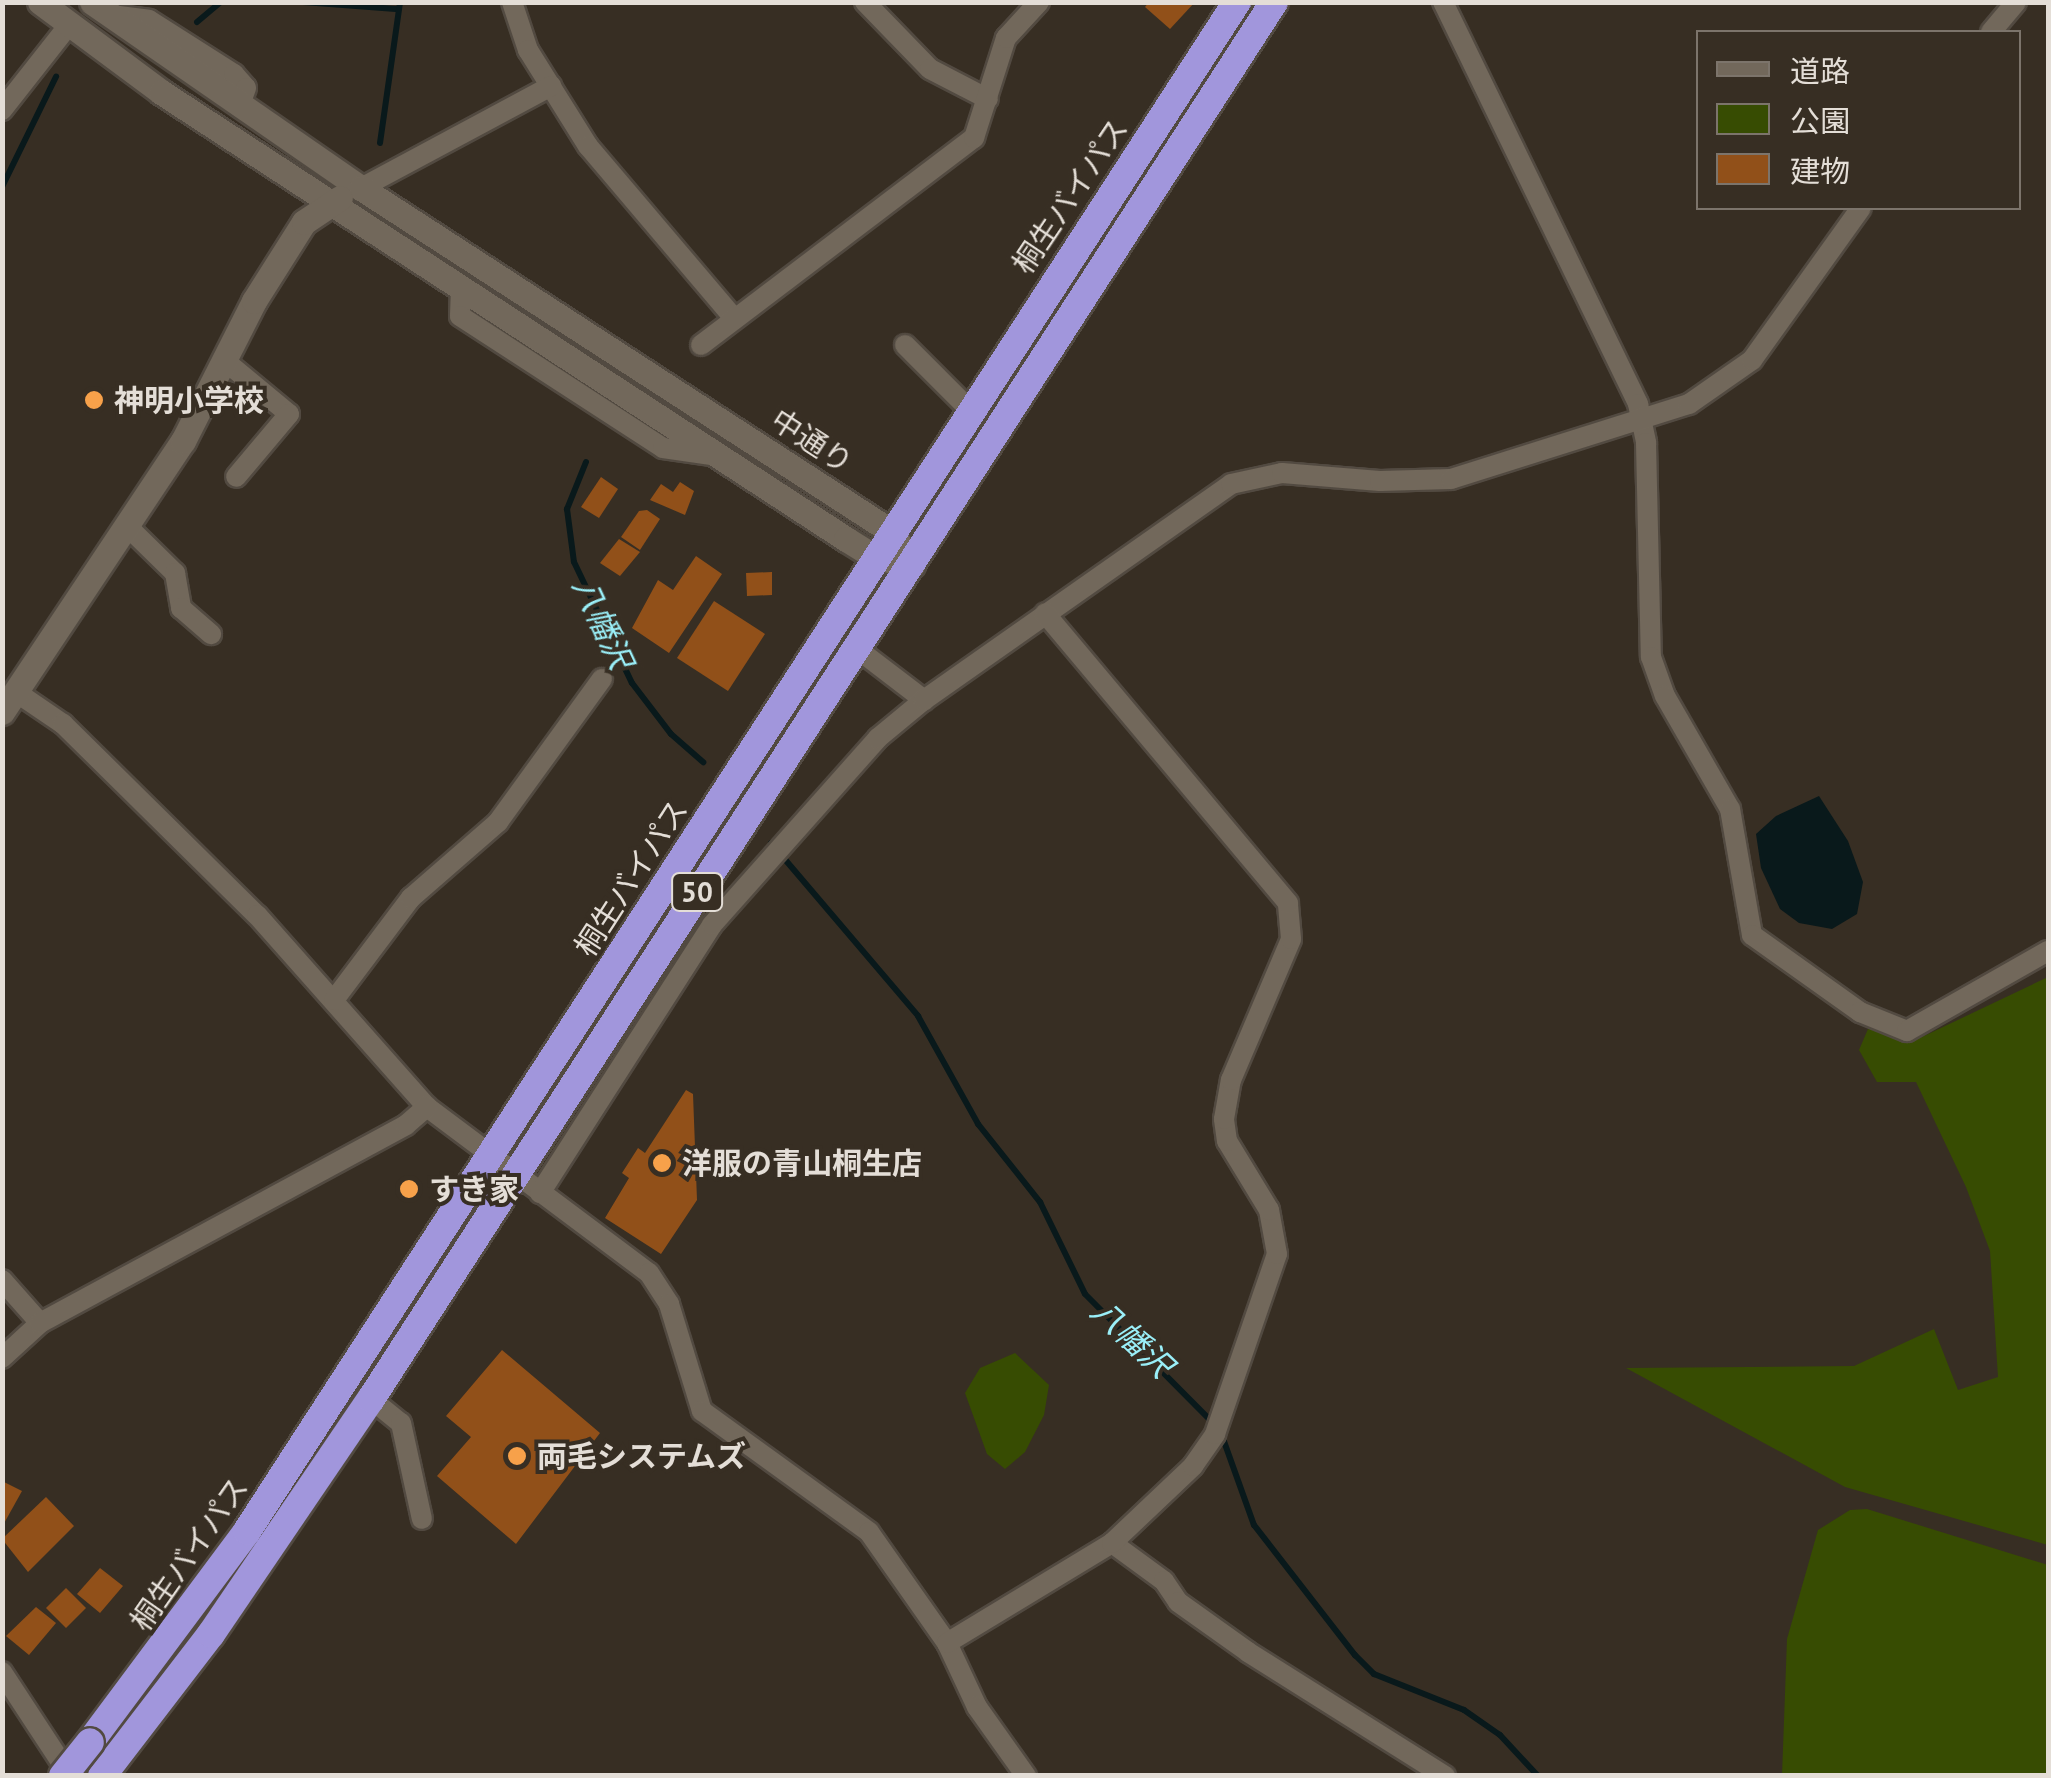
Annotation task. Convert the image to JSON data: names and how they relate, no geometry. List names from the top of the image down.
{
  "streets": {
    "highway": ["桐生バイパス", "50"],
    "street": ["中通り"]
  },
  "crossings": [
    ["桐生バイパス", "中通り"]
  ],
  "water": ["八幡沢"],
  "places": [
    "神明小学校",
    "洋服の青山桐生店",
    "すき家",
    "両毛システムズ"
  ],
  "legend": ["道路", "公園", "建物"]
}
